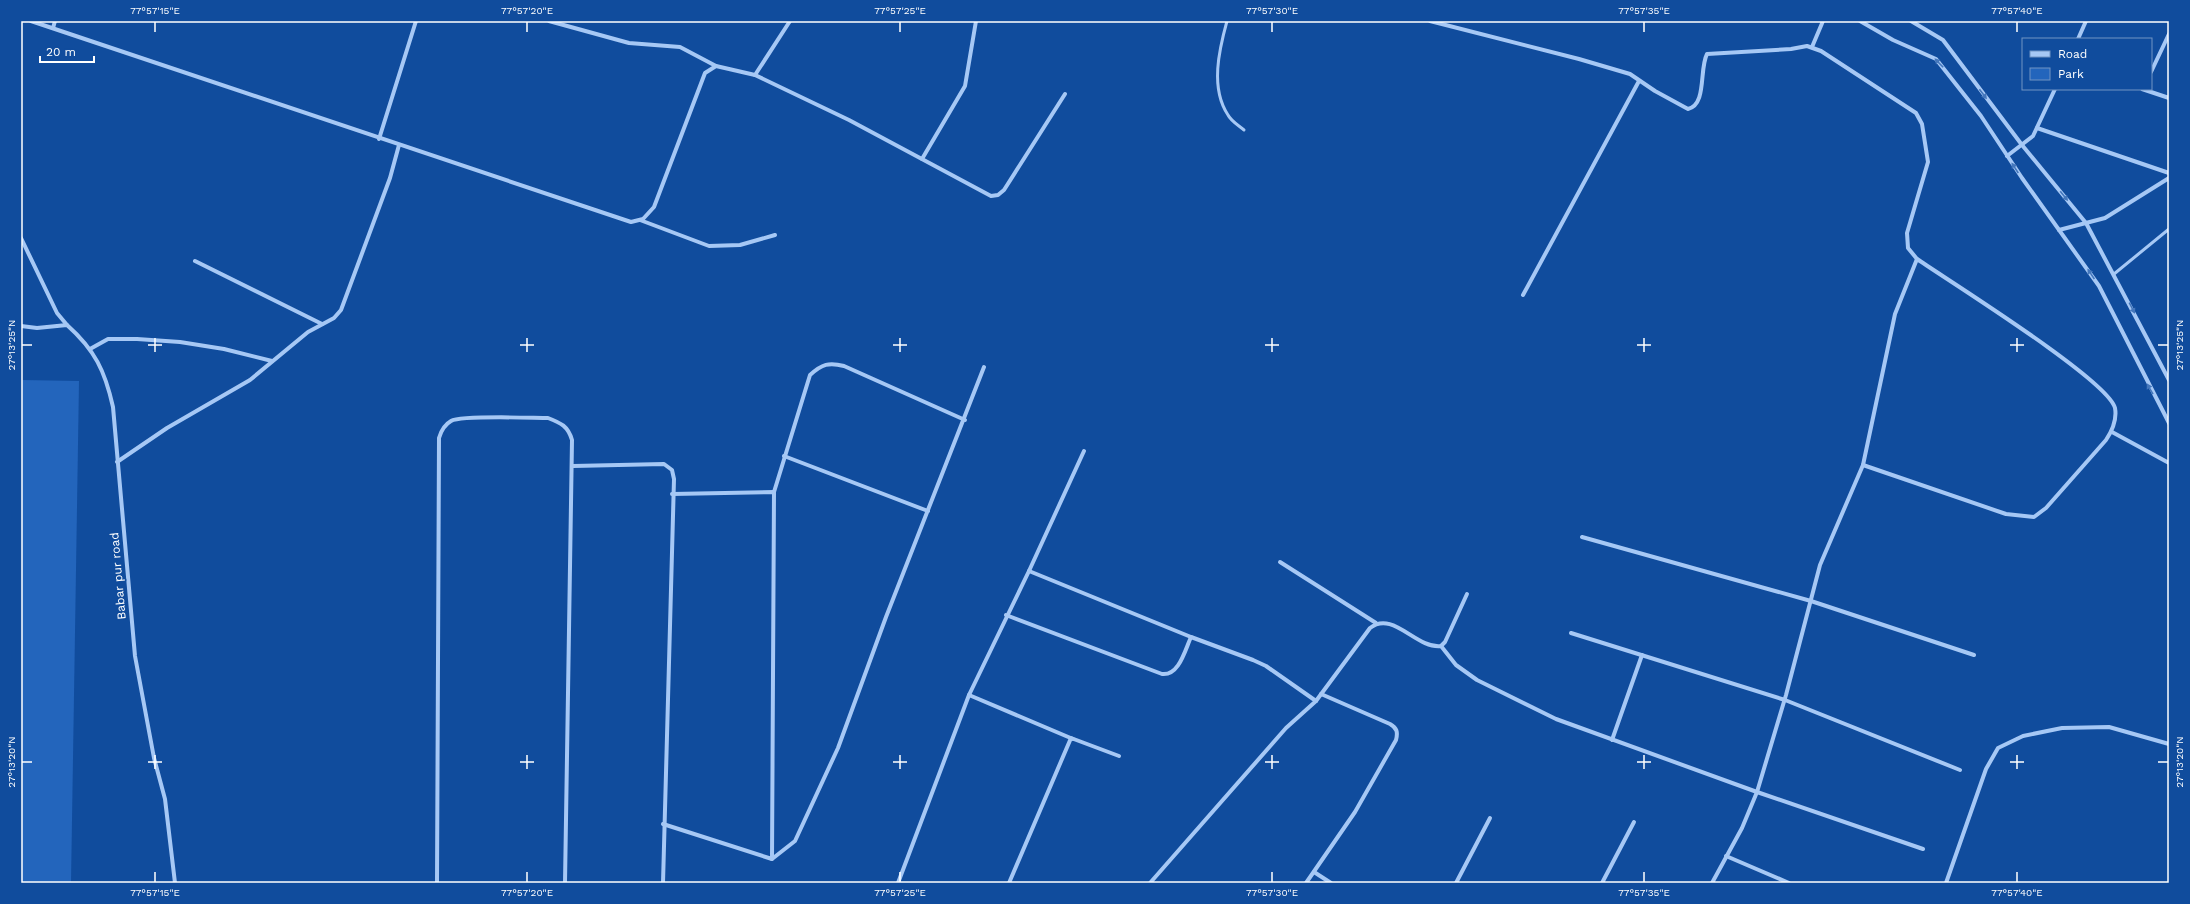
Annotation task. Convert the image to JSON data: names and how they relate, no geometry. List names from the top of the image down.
{
  "streets": {
    "street": ["Babar pur road"]
  },
  "legend": ["Road", "Park"],
  "scale_bar": "20 m",
  "coordinates": [
    "77°57'15\"E",
    "77°57'20\"E",
    "77°57'25\"E",
    "77°57'30\"E",
    "77°57'35\"E",
    "77°57'40\"E",
    "27°13'25\"N",
    "27°13'20\"N"
  ]
}
